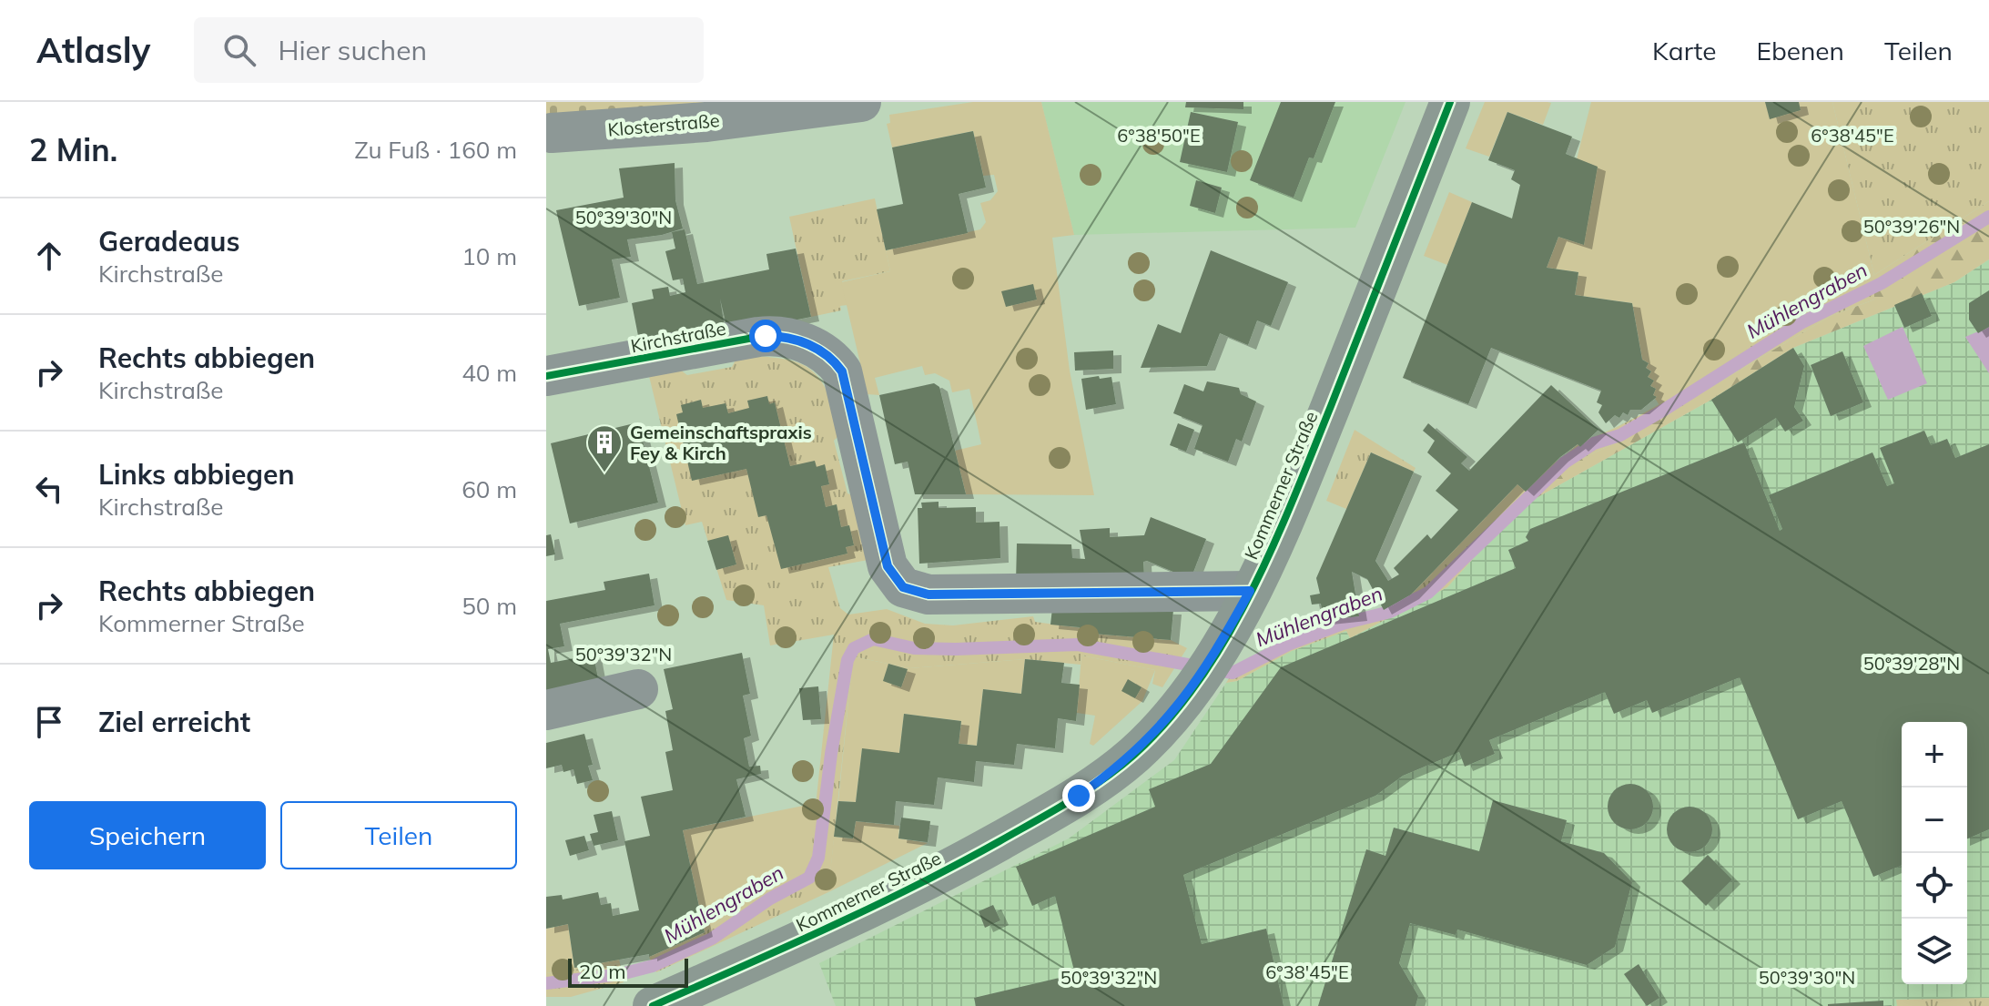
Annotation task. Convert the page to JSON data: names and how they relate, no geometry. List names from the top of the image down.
{
  "streets": {
    "main road": ["Kommerner Straße"],
    "street": ["Klosterstraße", "Kirchstraße"]
  },
  "crossings": [
    ["Kirchstraße", "Kommerner Straße"]
  ],
  "water": ["Mühlengraben"],
  "places": {
    "building": ["Gemeinschaftspraxis Fey & Kirch"]
  },
  "scale_bar": "20 m",
  "page": {
    "header": "Atlasly",
    "search": "Hier suchen",
    "nav": ["Karte", "Ebenen", "Teilen"],
    "heading": ["2 Min.", "Zu Fuß · 160 m"],
    "list": [
      ["Geradeaus", "Kirchstraße", "10 m"],
      ["Rechts abbiegen", "Kirchstraße", "40 m"],
      ["Links abbiegen", "Kirchstraße", "60 m"],
      ["Rechts abbiegen", "Kommerner Straße", "50 m"],
      "Ziel erreicht"
    ],
    "map_buttons": ["+", "−"],
    "buttons": ["Speichern", "Teilen"],
    "scale": "20 m"
  },
  "coordinates": [
    "6°38'50\"E",
    "6°38'45\"E",
    "50°39'30\"N",
    "50°39'26\"N",
    "50°39'32\"N",
    "50°39'28\"N"
  ]
}
